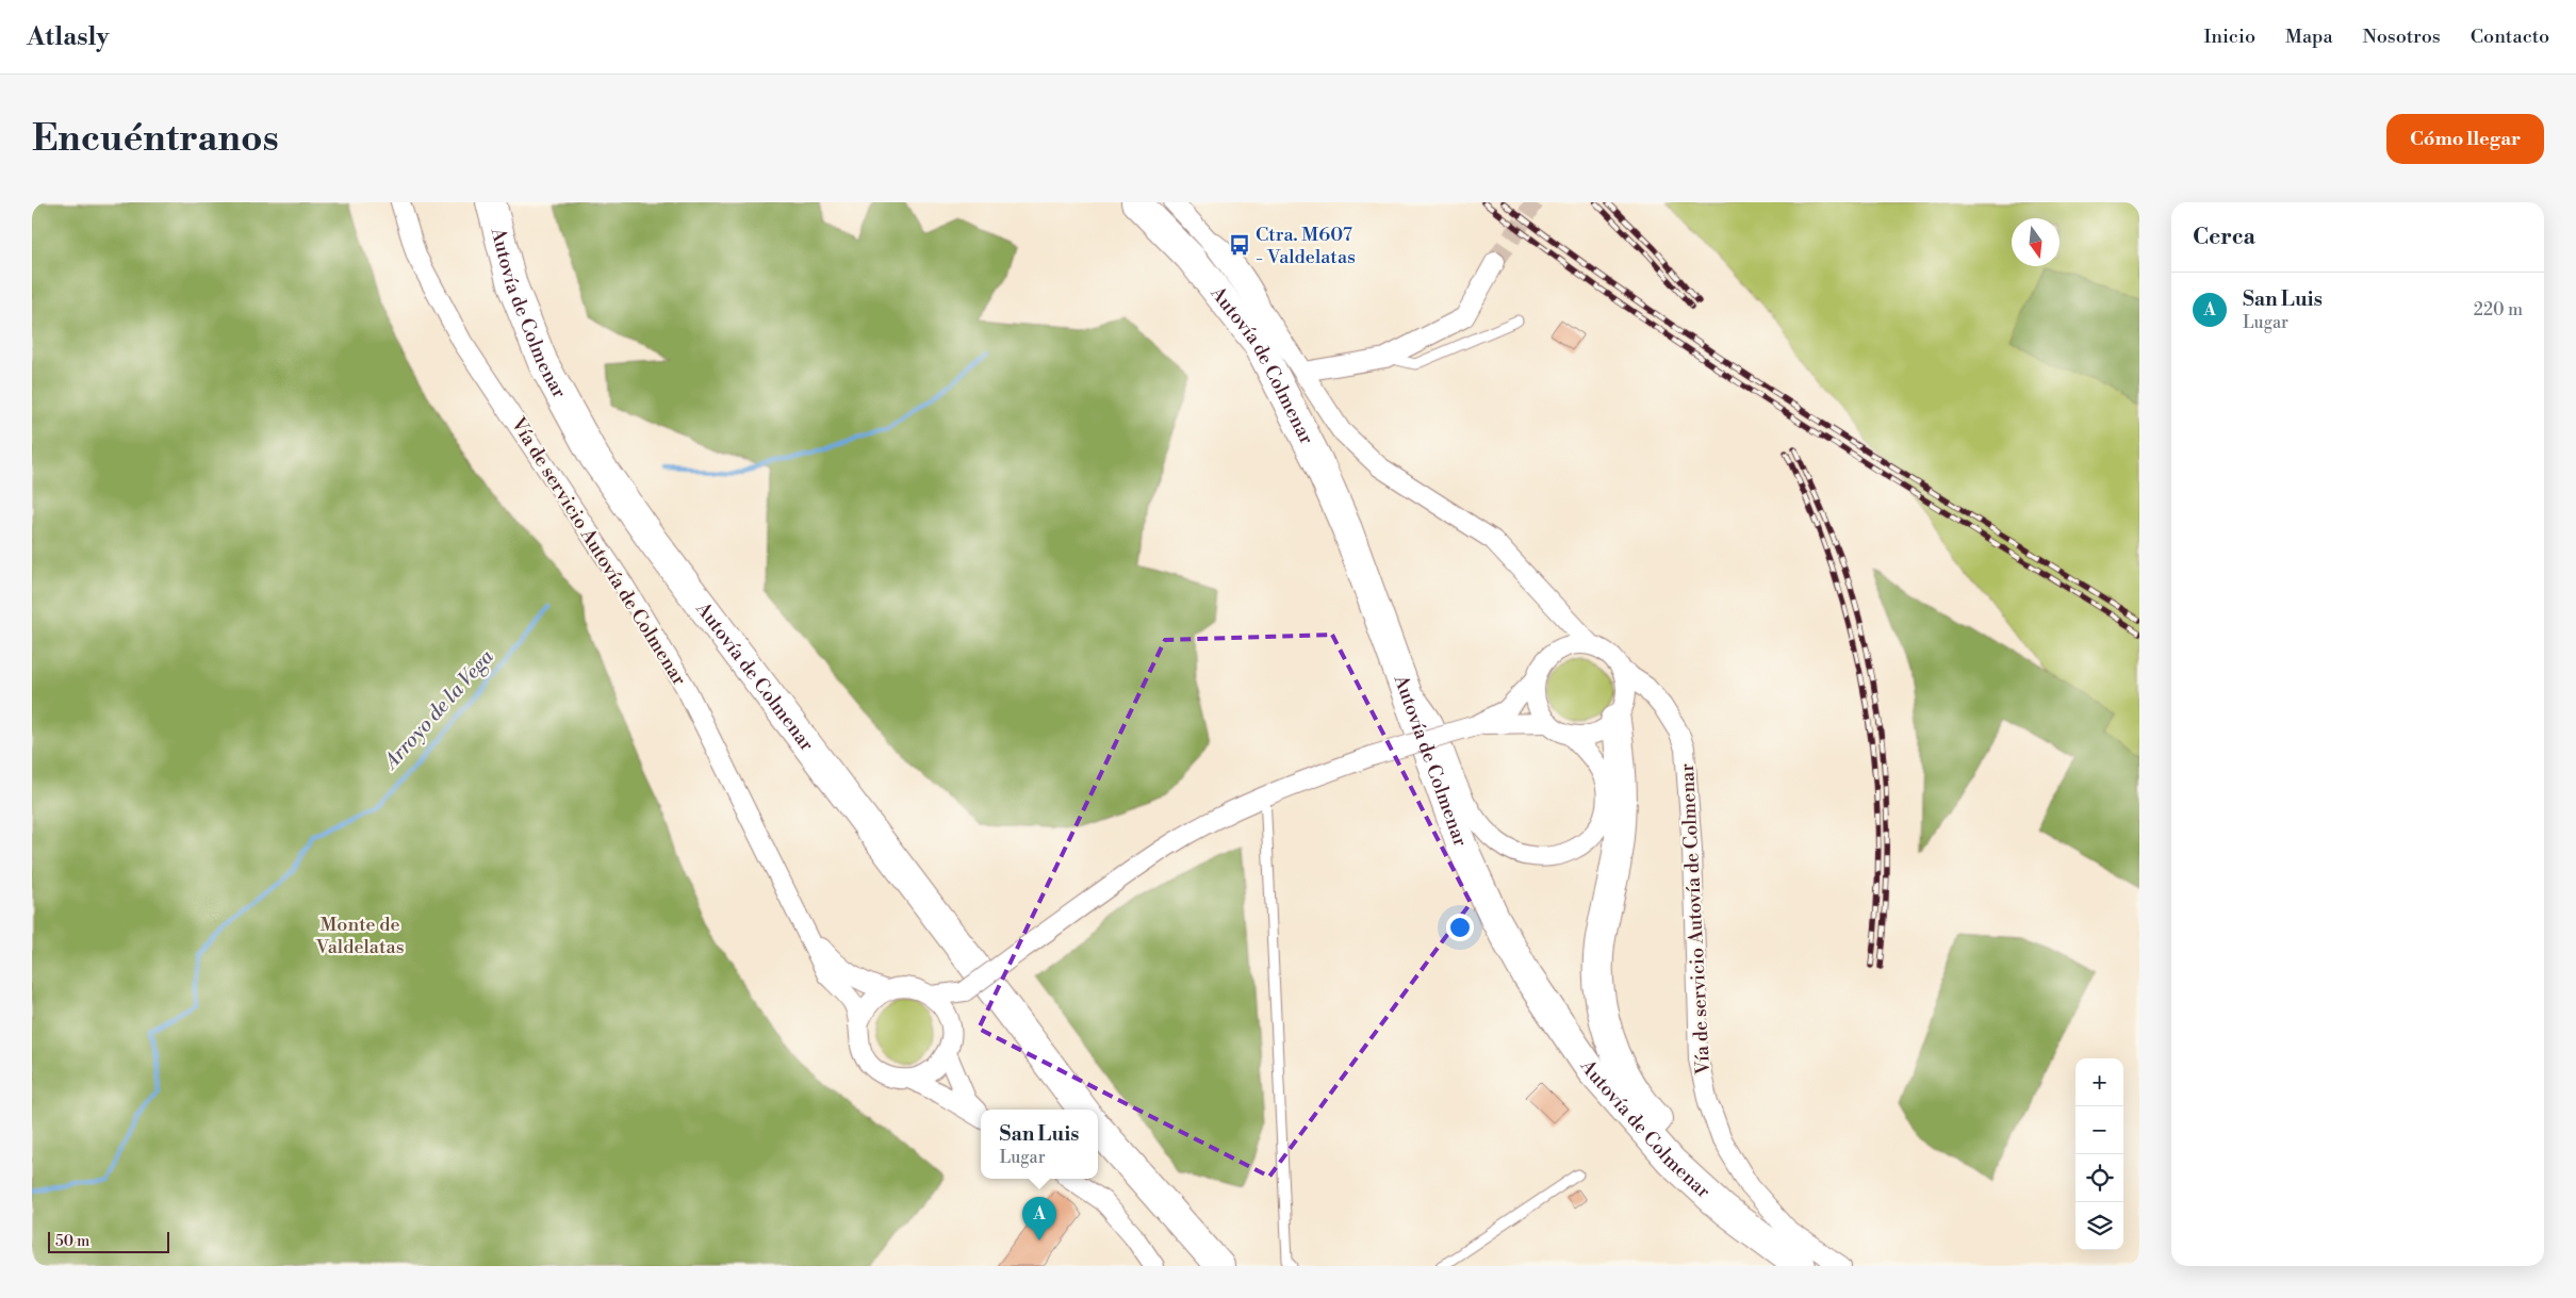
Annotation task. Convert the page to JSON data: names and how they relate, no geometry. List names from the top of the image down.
{
  "streets": {
    "highway": ["Autovía de Colmenar"],
    "street": ["Vía de servicio Autovía de Colmenar"]
  },
  "water": ["Arroyo de la Vega"],
  "parks": ["Monte de Valdelatas"],
  "places": {
    "bus stop": ["Ctra. M607 - Valdelatas"]
  },
  "scale_bar": "50 m",
  "north": "bottom",
  "page": {
    "header": "Atlasly",
    "nav": [
      "Inicio",
      "Mapa",
      "Nosotros",
      "Contacto"
    ],
    "buttons": "Cómo llegar",
    "title": "Encuéntranos",
    "heading": "Cerca",
    "list": [
      {
        "mark": "A",
        "name": "San Luis",
        "note": "Lugar",
        "value": "220 m"
      }
    ],
    "map_buttons": ["+", "−"],
    "popup": ["San Luis", "Lugar"],
    "pins": "A",
    "scale": "50 m"
  }
}
